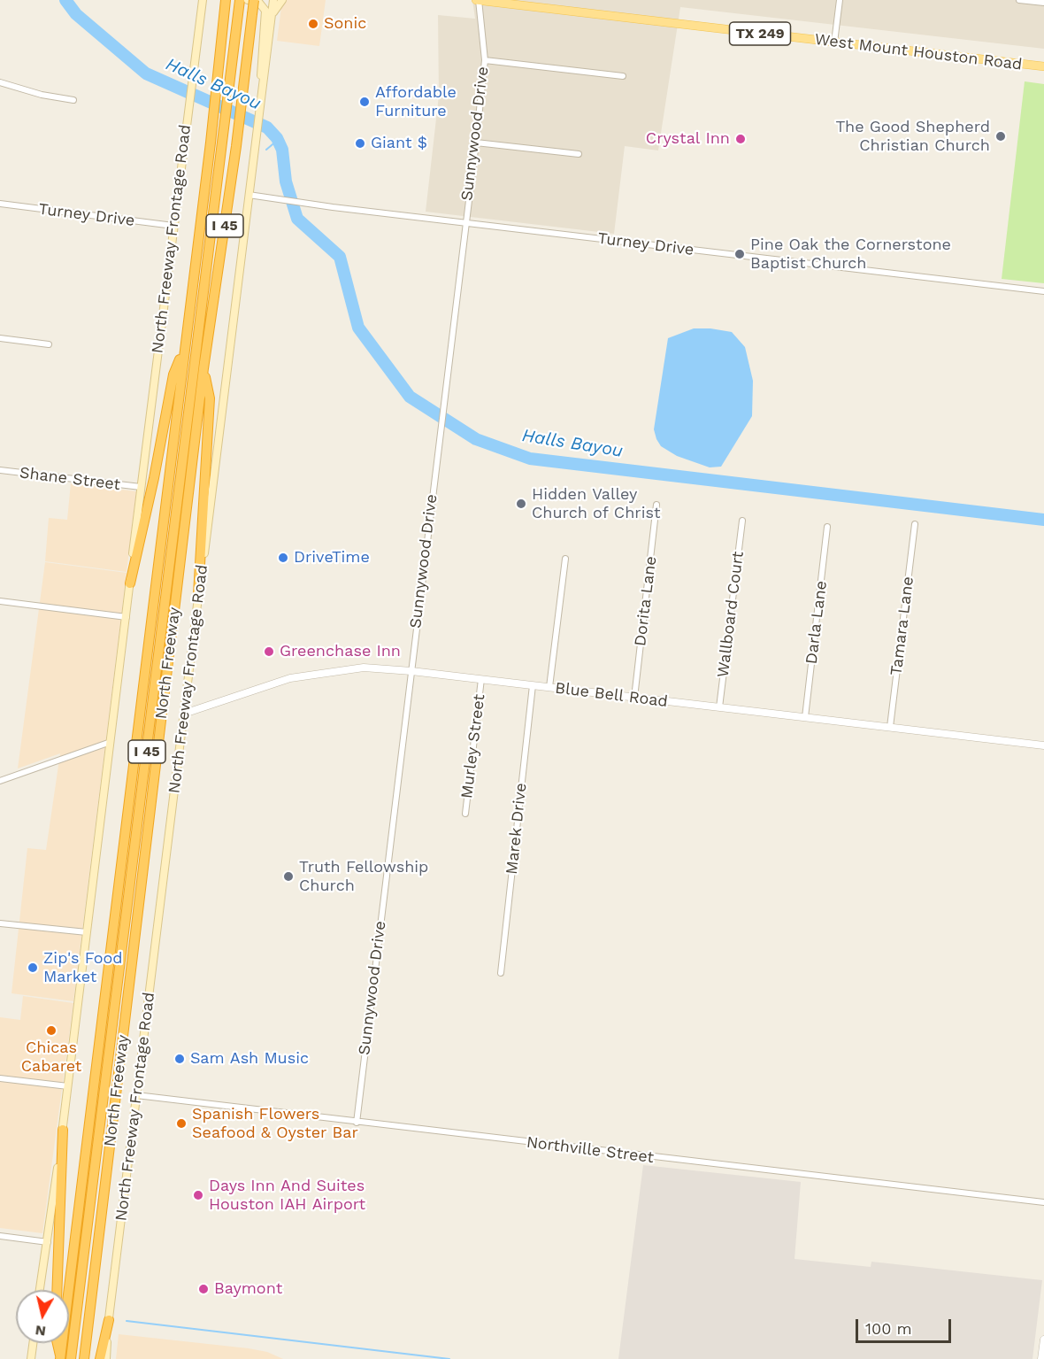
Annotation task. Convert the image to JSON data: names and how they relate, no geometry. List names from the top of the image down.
{
  "streets": {
    "highway": ["I 45", "North Freeway"],
    "main road": ["TX 249", "West Mount Houston Road", "North Freeway Frontage Road"],
    "street": [
      "Sunnywood Drive",
      "Turney Drive",
      "Shane Street",
      "Dorita Lane",
      "Wallboard Court",
      "Darla Lane",
      "Tamara Lane",
      "Blue Bell Road",
      "Murley Street",
      "Marek Drive",
      "Northville Street"
    ]
  },
  "crossings": [
    ["West Mount Houston Road", "Sunnywood Drive"],
    ["Sunnywood Drive", "Turney Drive"],
    ["Sunnywood Drive", "Blue Bell Road"],
    ["Sunnywood Drive", "Northville Street"],
    ["Turney Drive", "North Freeway Frontage Road"],
    ["North Freeway Frontage Road", "Shane Street"],
    ["North Freeway Frontage Road", "Blue Bell Road"],
    ["North Freeway Frontage Road", "Northville Street"],
    ["Dorita Lane", "Blue Bell Road"],
    ["Wallboard Court", "Blue Bell Road"],
    ["Darla Lane", "Blue Bell Road"],
    ["Tamara Lane", "Blue Bell Road"],
    ["Blue Bell Road", "Murley Street"],
    ["Blue Bell Road", "Marek Drive"]
  ],
  "water": ["Halls Bayou"],
  "places": [
    "Sonic",
    "Affordable Furniture",
    "The Good Shepherd Christian Church",
    "Crystal Inn",
    "Giant $",
    "Pine Oak the Cornerstone Baptist Church",
    "Hidden Valley Church of Christ",
    "DriveTime",
    "Greenchase Inn",
    "Truth Fellowship Church",
    "Zip's Food Market",
    "Chicas Cabaret",
    "Sam Ash Music",
    "Spanish Flowers Seafood & Oyster Bar",
    "Days Inn And Suites Houston IAH Airport",
    "Baymont"
  ],
  "scale_bar": "100 m",
  "north": "bottom"
}
